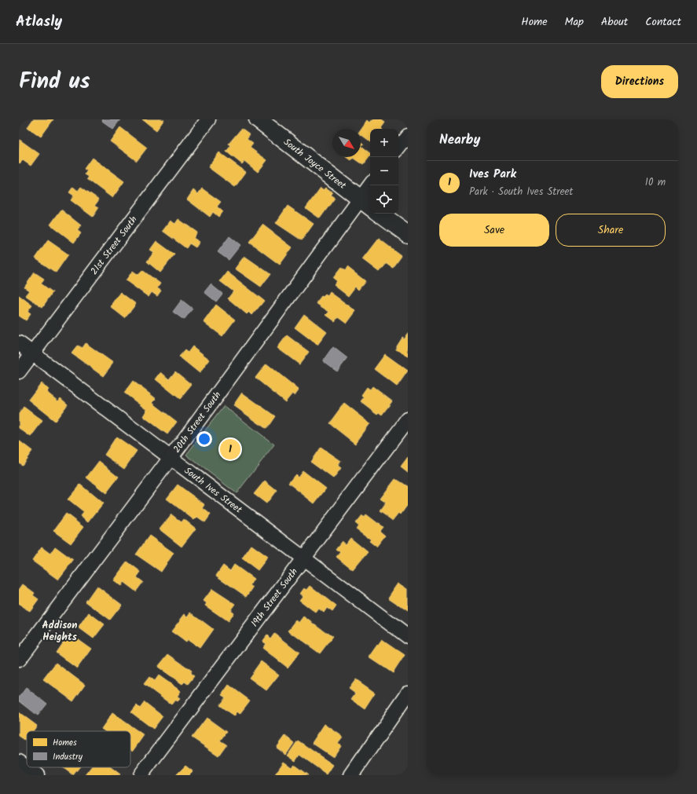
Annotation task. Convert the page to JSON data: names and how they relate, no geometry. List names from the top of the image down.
{
  "streets": {
    "street": [
      "South Joyce Street",
      "21st Street South",
      "20th Street South",
      "South Ives Street",
      "19th Street South"
    ]
  },
  "crossings": [
    ["South Joyce Street", "20th Street South"],
    ["21st Street South", "South Ives Street"],
    ["20th Street South", "South Ives Street"],
    ["South Ives Street", "19th Street South"]
  ],
  "districts": ["Addison Heights"],
  "legend": ["Homes", "Industry"],
  "north": "bottom right",
  "page": {
    "header": "Atlasly",
    "nav": [
      "Home",
      "Map",
      "About",
      "Contact"
    ],
    "title": "Find us",
    "buttons": [
      "Directions",
      ["Save", "Share"]
    ],
    "heading": "Nearby",
    "map_buttons": ["+", "−"],
    "list": [
      {
        "mark": "1",
        "name": "Ives Park",
        "note": "Park · South Ives Street",
        "value": "10 m"
      }
    ],
    "pins": "1"
  }
}
